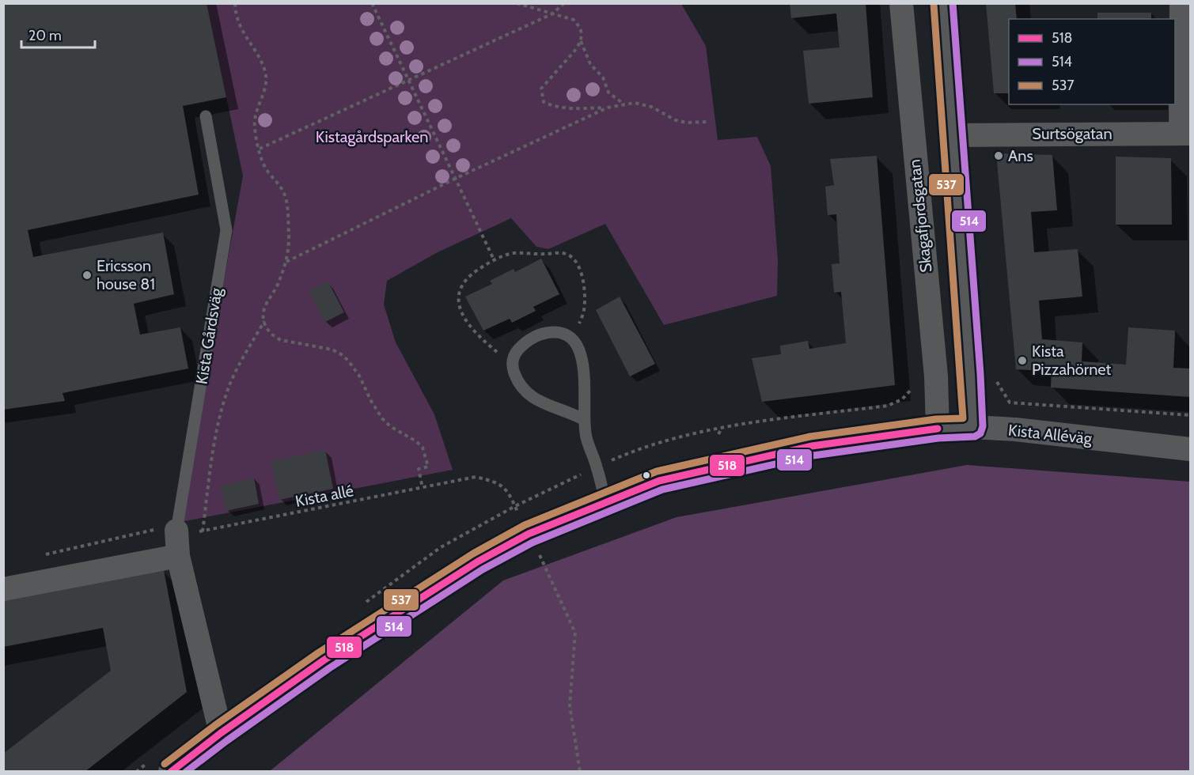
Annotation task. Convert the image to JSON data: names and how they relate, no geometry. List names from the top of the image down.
{
  "streets": {
    "street": [
      "Surtsögatan",
      "Skagafjordsgatan",
      "Kista Gårdsväg",
      "Kista Alléväg"
    ],
    "path": ["Kista allé"]
  },
  "crossings": [
    ["Skagafjordsgatan", "Kista Alléväg"],
    ["Kista Gårdsväg", "Kista Alléväg"],
    ["Kista Gårdsväg", "Kista allé"]
  ],
  "parks": ["Kistagårdsparken"],
  "places": ["Ans", "Ericsson house 81", "Kista Pizzahörnet"],
  "lines": ["transit line 514", "transit line 537", "transit line 518"],
  "legend": ["518", "514", "537"],
  "scale_bar": "20 m"
}
